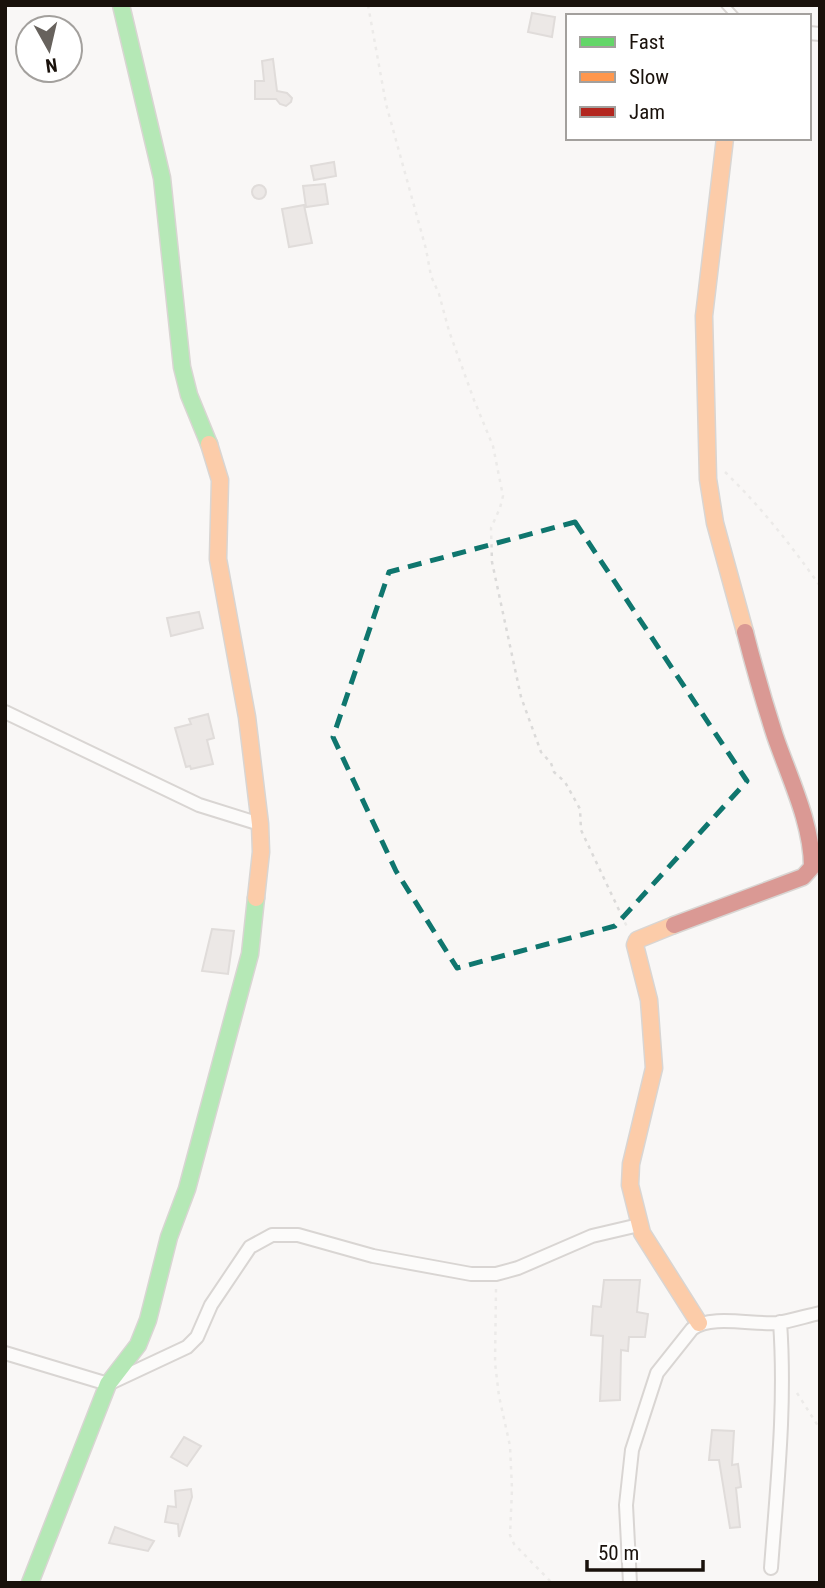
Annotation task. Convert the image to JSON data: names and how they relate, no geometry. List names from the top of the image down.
{
  "legend": ["Fast", "Slow", "Jam"],
  "scale_bar": "50 m",
  "north": "bottom"
}
